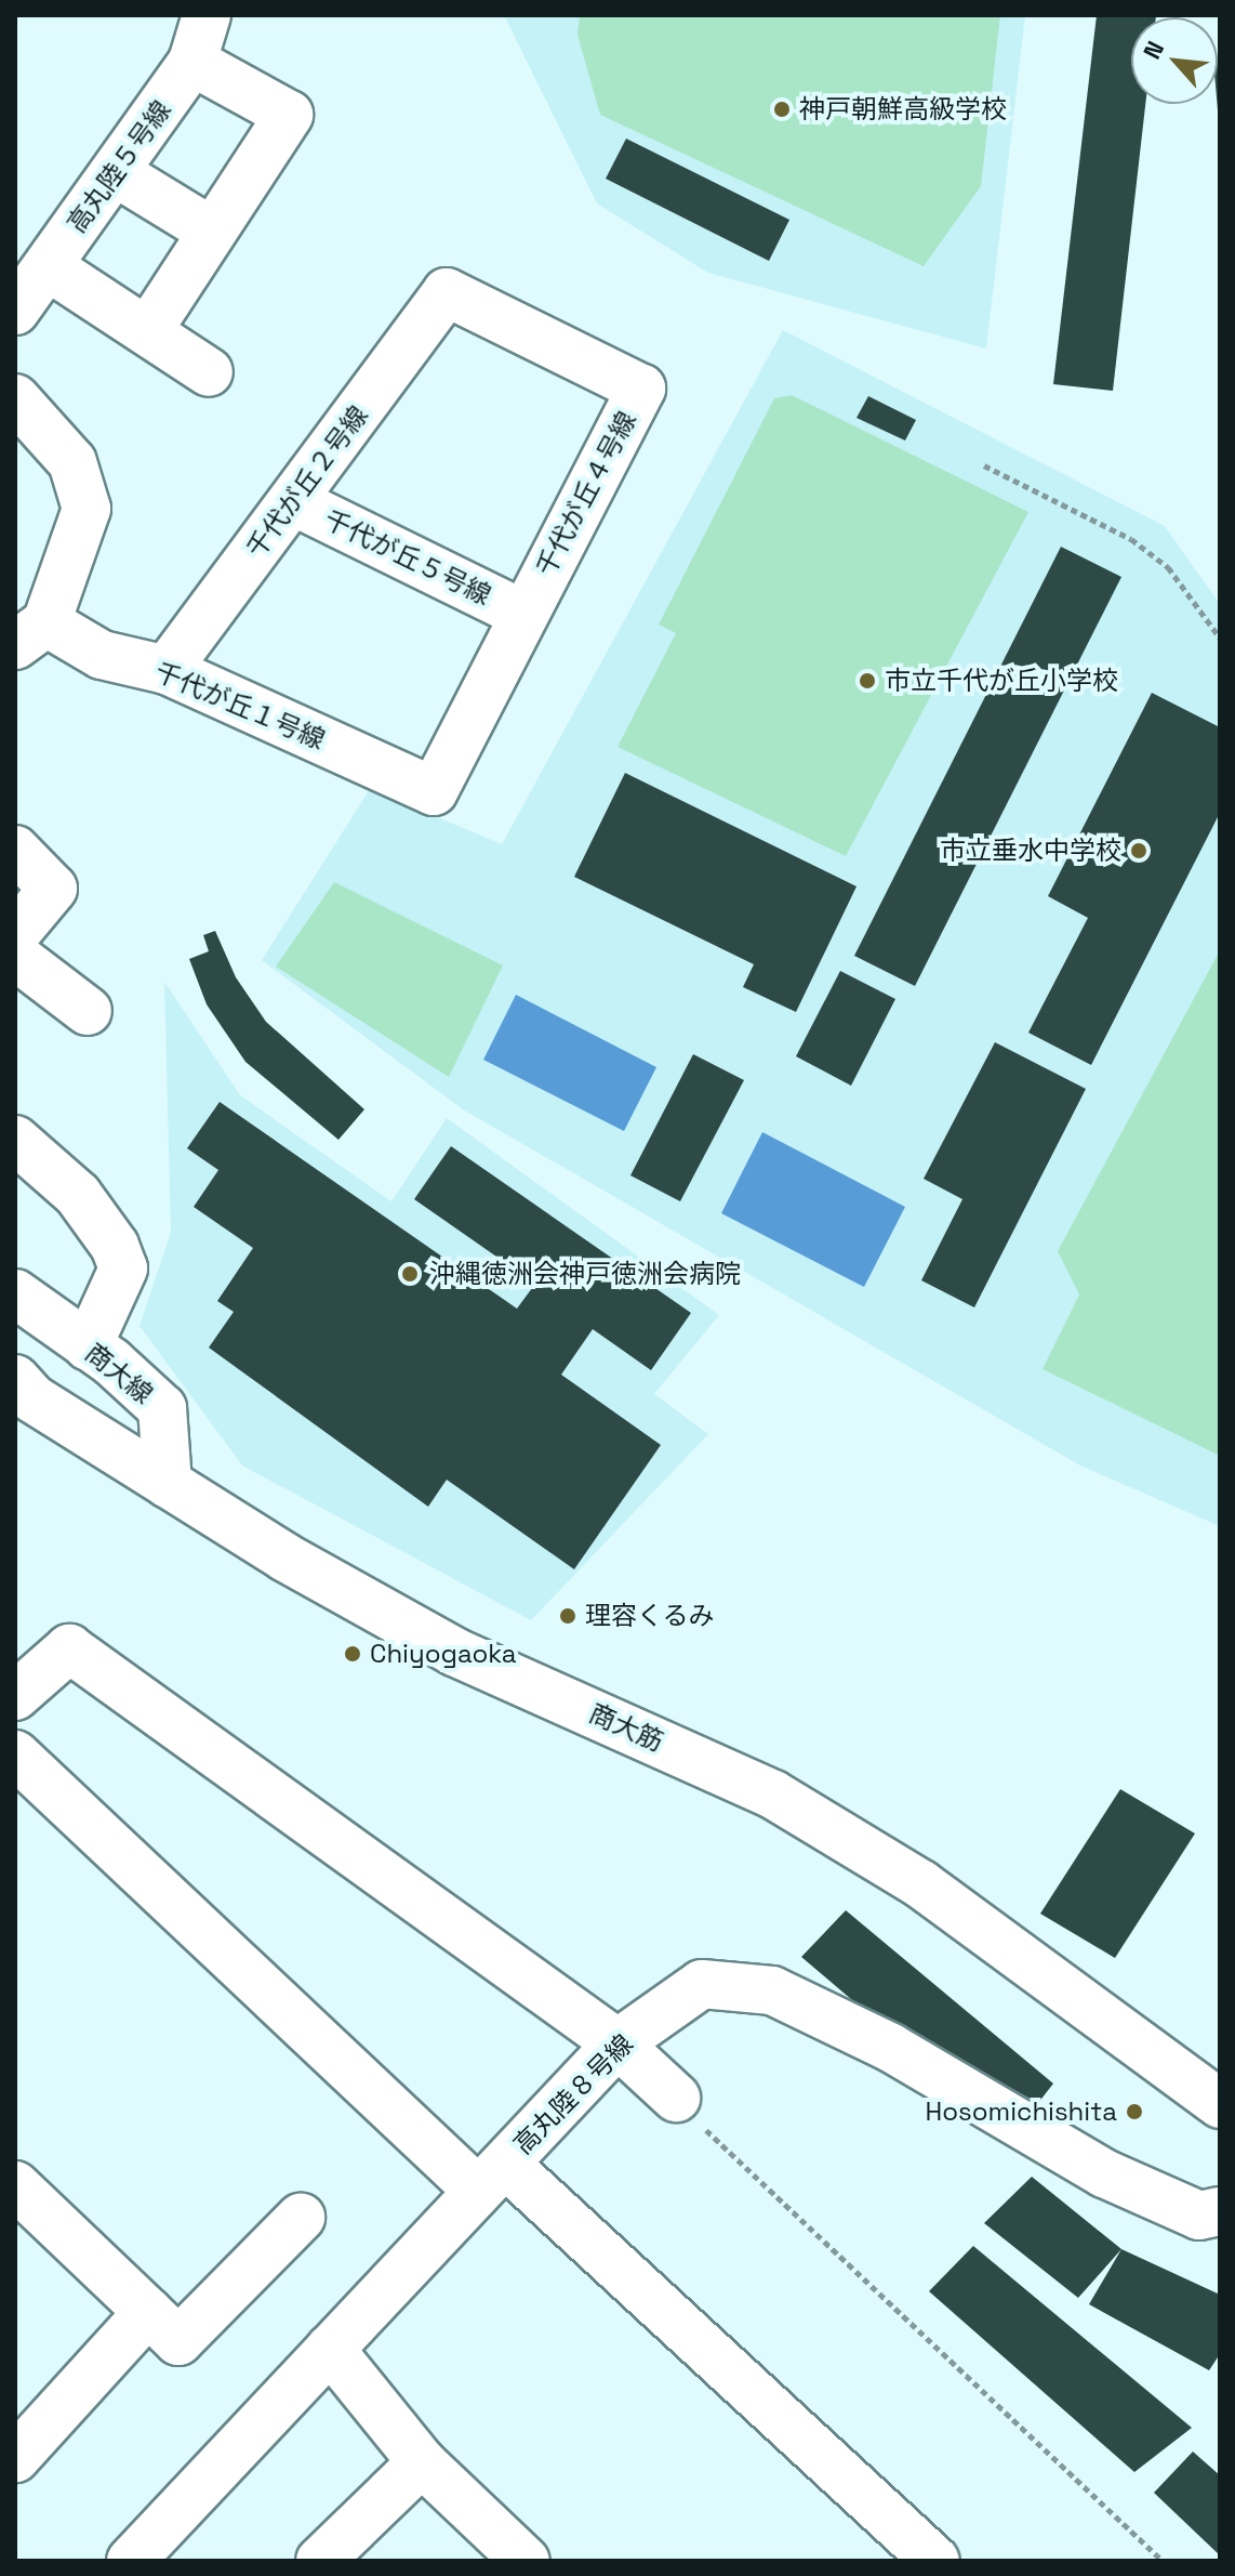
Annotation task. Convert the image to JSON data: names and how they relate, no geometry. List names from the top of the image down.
{
  "streets": {
    "street": [
      "高丸陸５号線",
      "千代が丘２号線",
      "千代が丘４号線",
      "千代が丘５号線",
      "千代が丘１号線",
      "商大線",
      "商大筋",
      "高丸陸８号線"
    ]
  },
  "crossings": [
    ["千代が丘２号線", "千代が丘４号線"],
    ["千代が丘２号線", "千代が丘５号線"],
    ["千代が丘２号線", "千代が丘１号線"],
    ["千代が丘４号線", "千代が丘５号線"],
    ["千代が丘４号線", "千代が丘１号線"],
    ["商大線", "商大筋"]
  ],
  "places": [
    "神戸朝鮮高級学校",
    "市立千代が丘小学校",
    "市立垂水中学校",
    "沖縄徳洲会神戸徳洲会病院",
    "理容くるみ",
    "Chiyogaoka",
    "Hosomichishita"
  ],
  "north": "top left"
}
